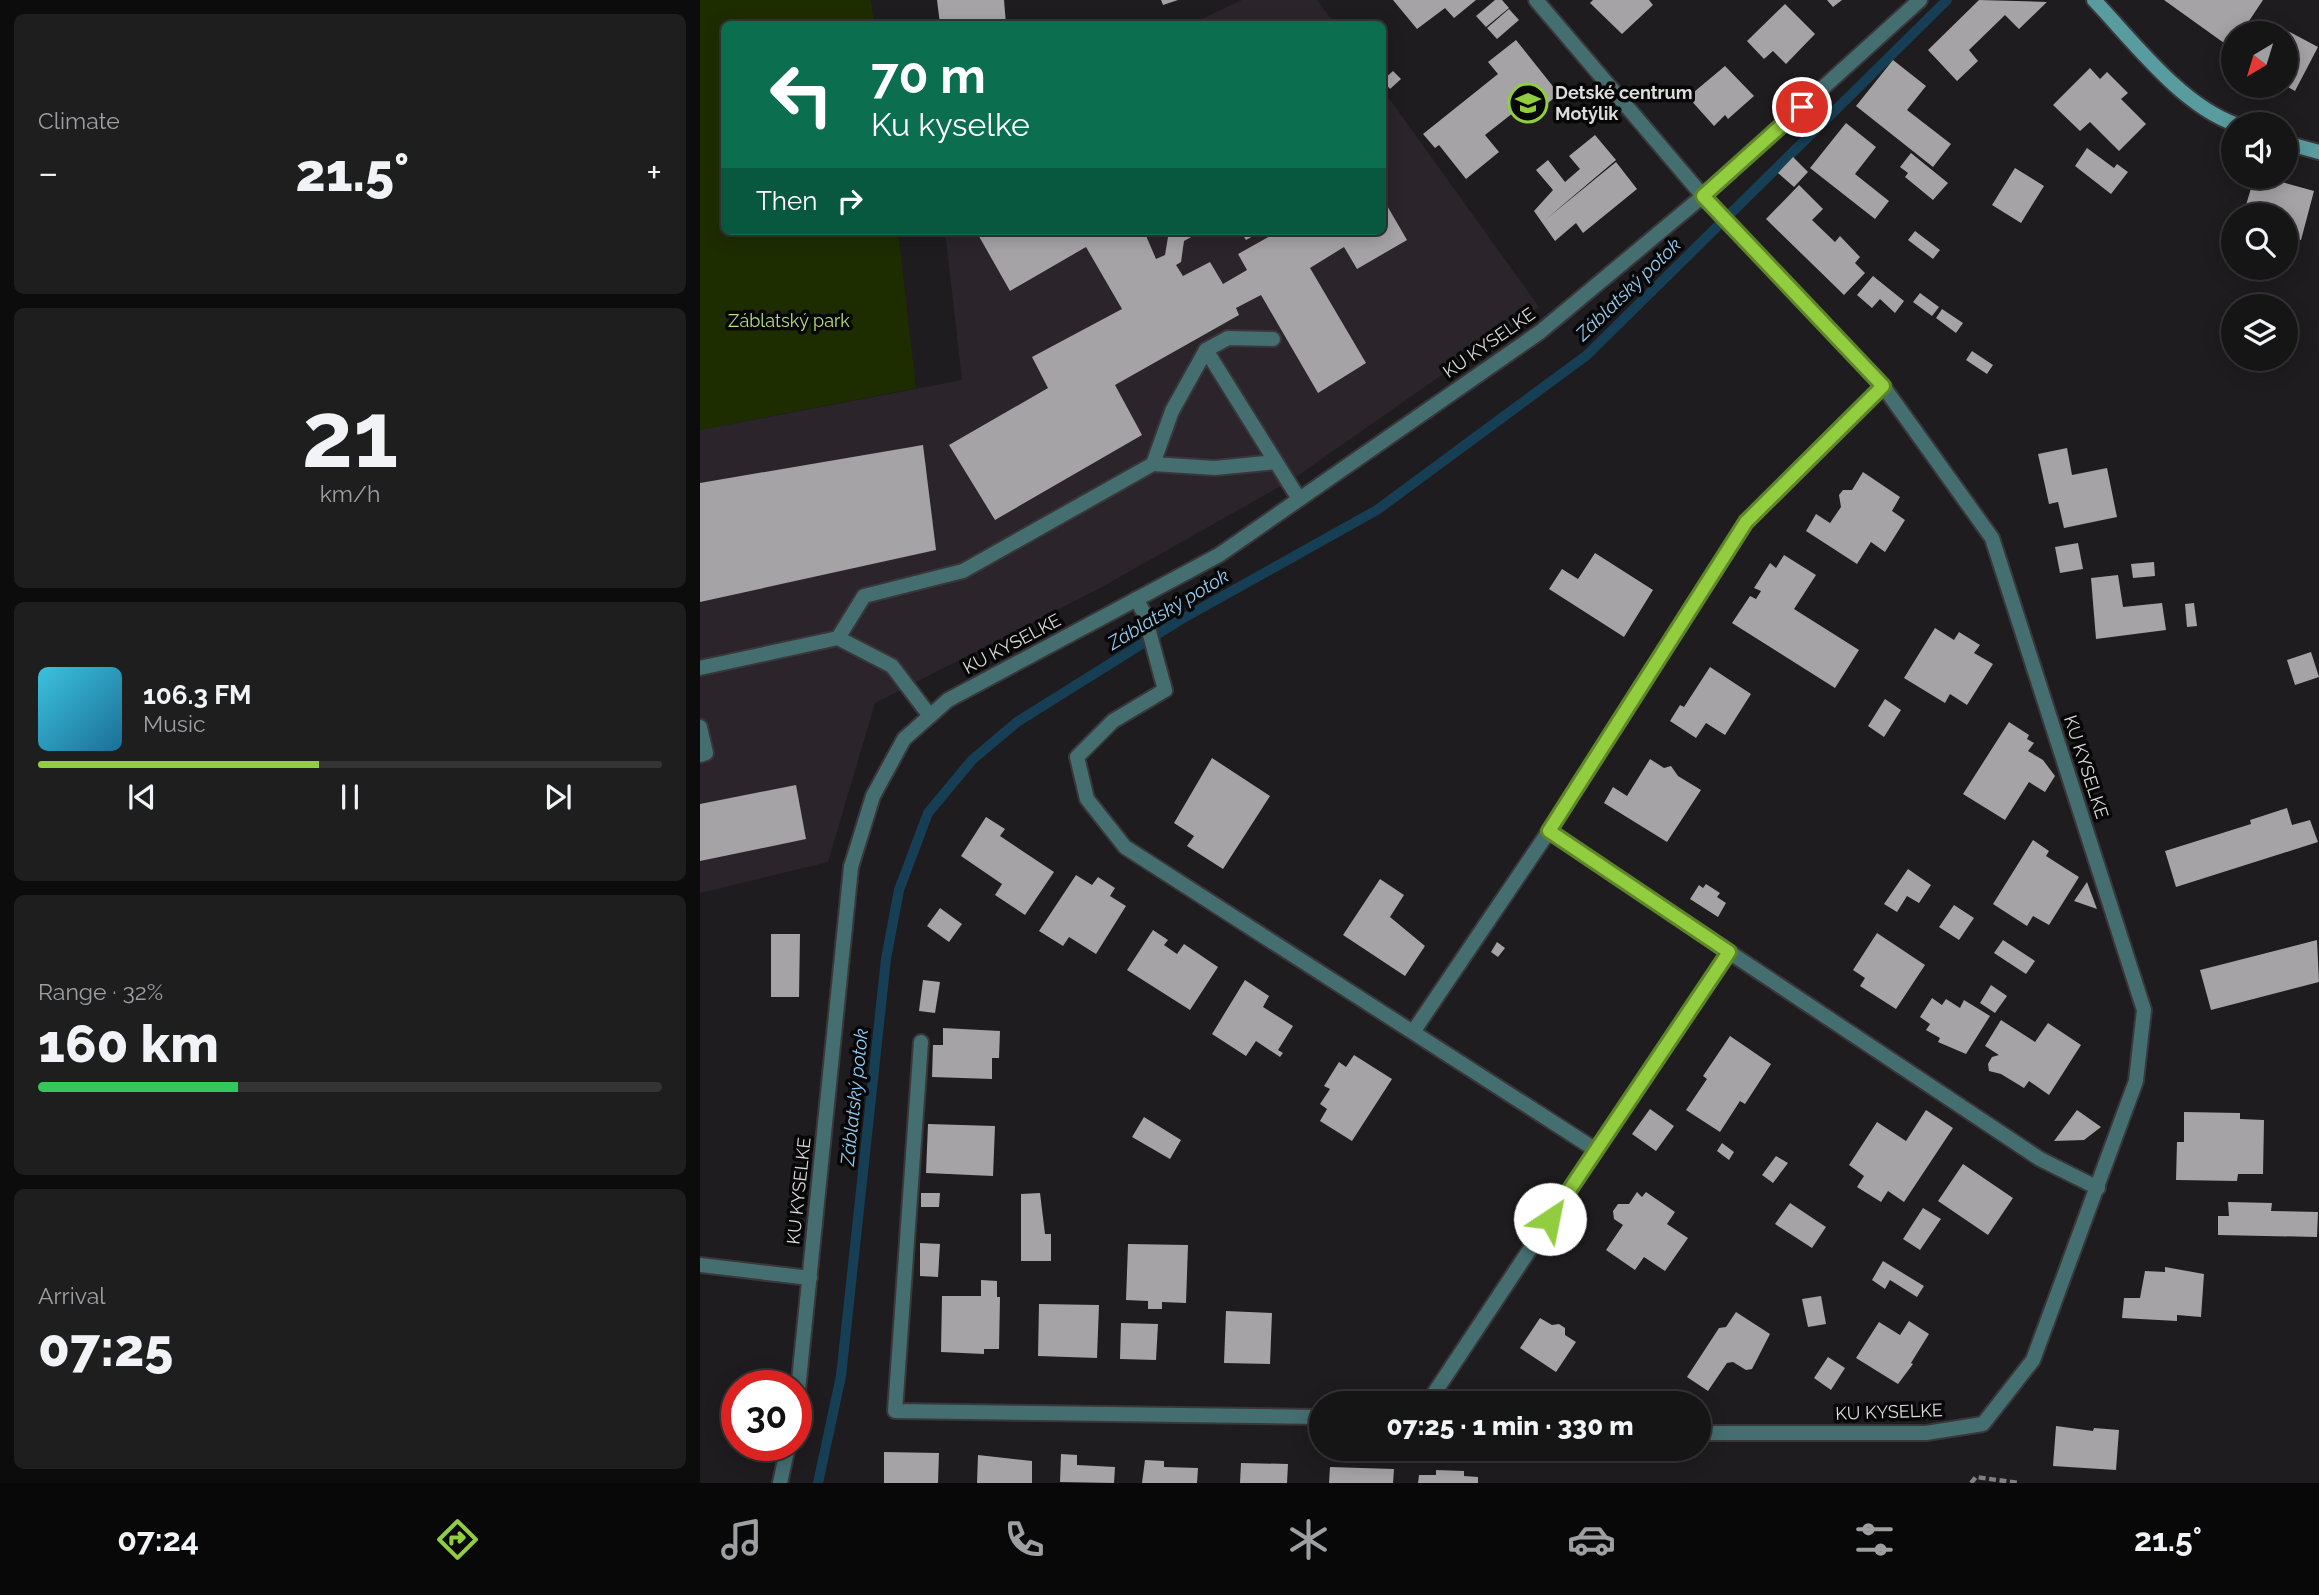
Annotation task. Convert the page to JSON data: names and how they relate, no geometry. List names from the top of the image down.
{
  "streets": {
    "street": ["KU KYSELKE"]
  },
  "water": ["Záblatský potok"],
  "parks": ["Záblatský park"],
  "places": {
    "school or university": ["Detské centrum Motýlik"]
  },
  "north": "bottom left",
  "page": {
    "tile": [
      "Climate",
      ["21", "km/h"],
      ["Range · 32%", "160 km"],
      ["Arrival", "07:25"]
    ],
    "turn": ["70 m", "Ku kyselke"],
    "heat": ["−", "21.5°", "+"],
    "then": "Then",
    "song": ["106.3 FM", "Music"],
    "limit": "30",
    "trip": "07:25 · 1 min · 330 m",
    "tabs": ["07:24", "21.5°"]
  }
}
